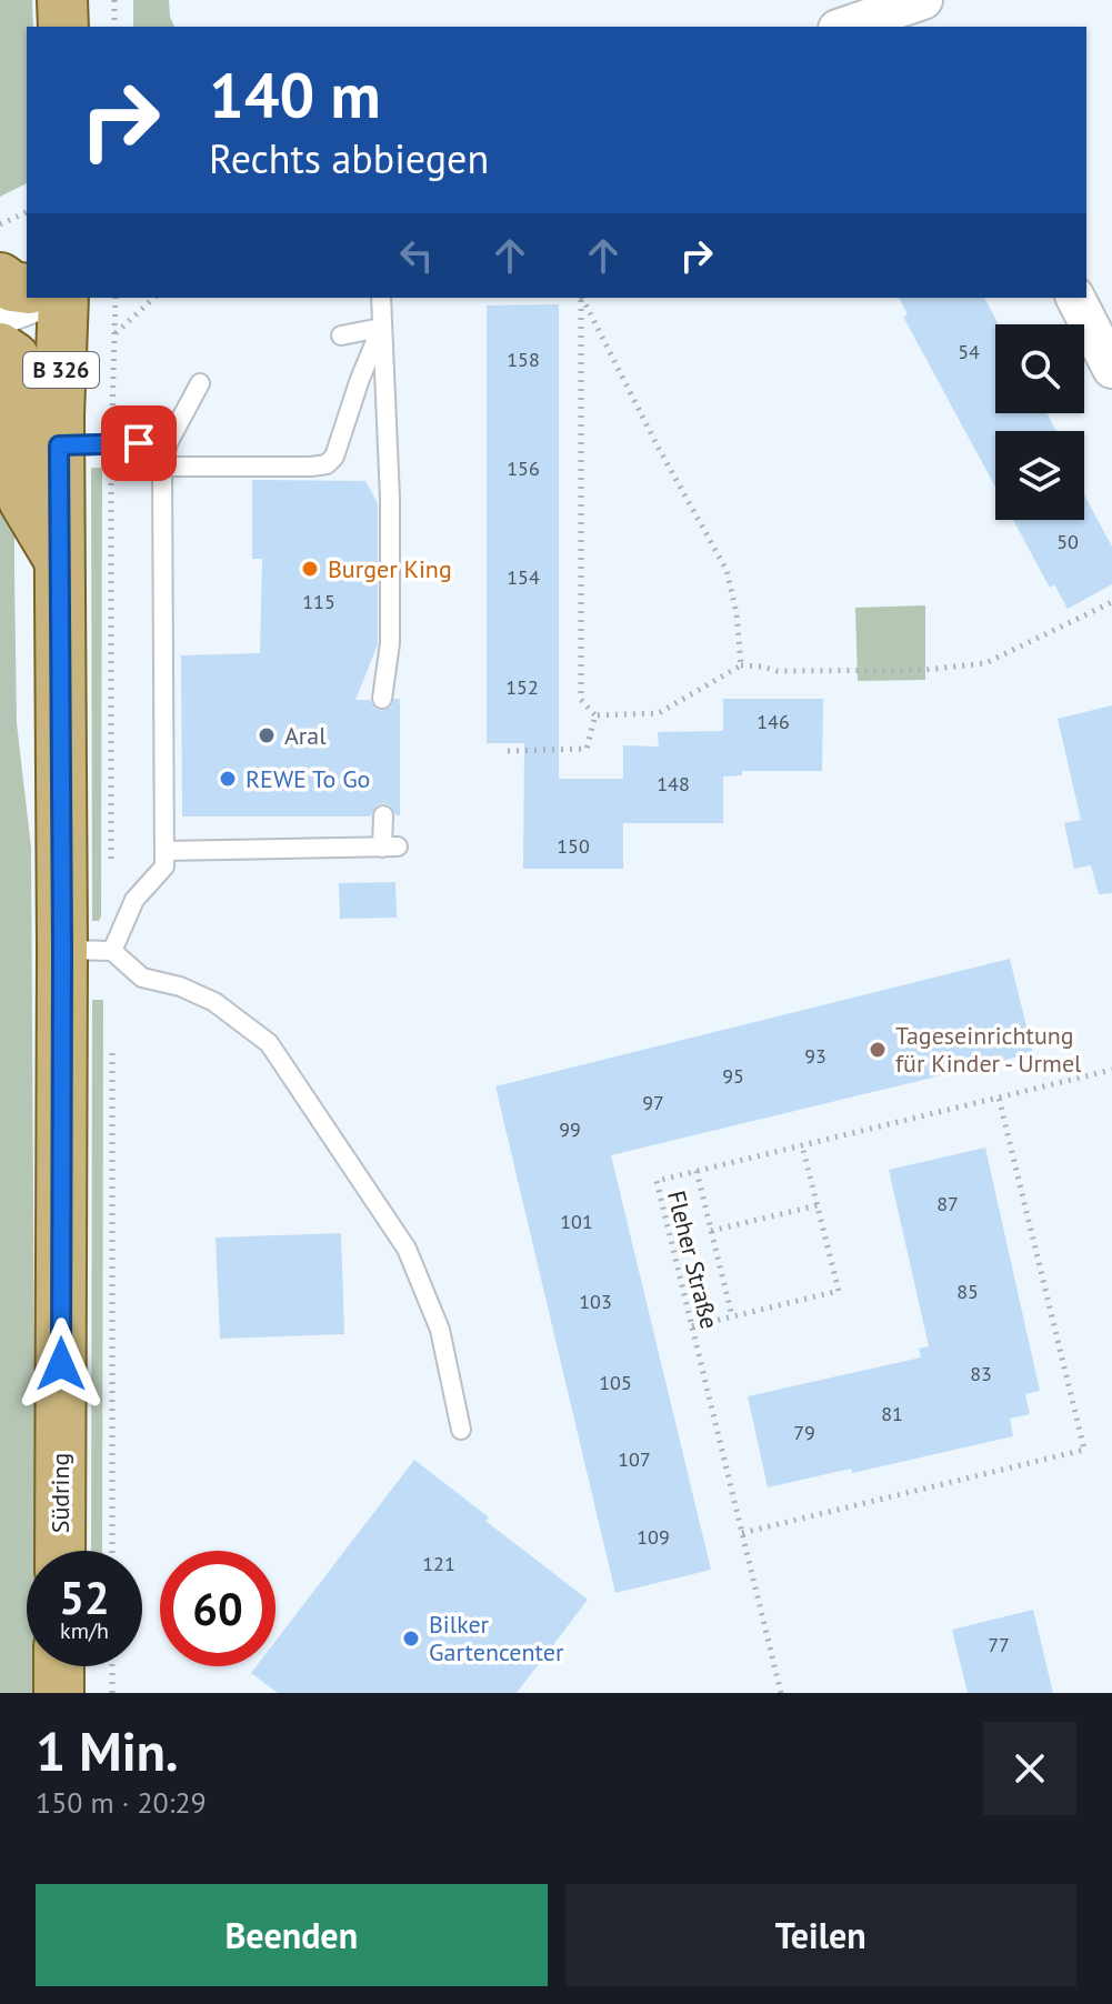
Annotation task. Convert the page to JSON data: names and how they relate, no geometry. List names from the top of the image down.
{
  "streets": {
    "main road": ["B 326", "Südring"],
    "path": ["Fleher Straße"]
  },
  "crossings": [
    ["B 326", "Südring"]
  ],
  "places": [
    "Burger King",
    "Aral",
    "REWE To Go",
    "Tageseinrichtung für Kinder - Urmel",
    "Bilker Gartencenter"
  ],
  "house_numbers": [
    "54",
    "158",
    "156",
    "50",
    "154",
    "115",
    "152",
    "146",
    "148",
    "150",
    "93",
    "95",
    "97",
    "99",
    "87",
    "101",
    "85",
    "103",
    "83",
    "105",
    "81",
    "79",
    "107",
    "109",
    "121",
    "77"
  ],
  "page": {
    "turn": ["140 m", "Rechts abbiegen"],
    "speed": "52 km/h",
    "limit": "60",
    "heading": ["1 Min.", "150 m · 20:29"],
    "buttons": ["Beenden", "Teilen"]
  }
}
